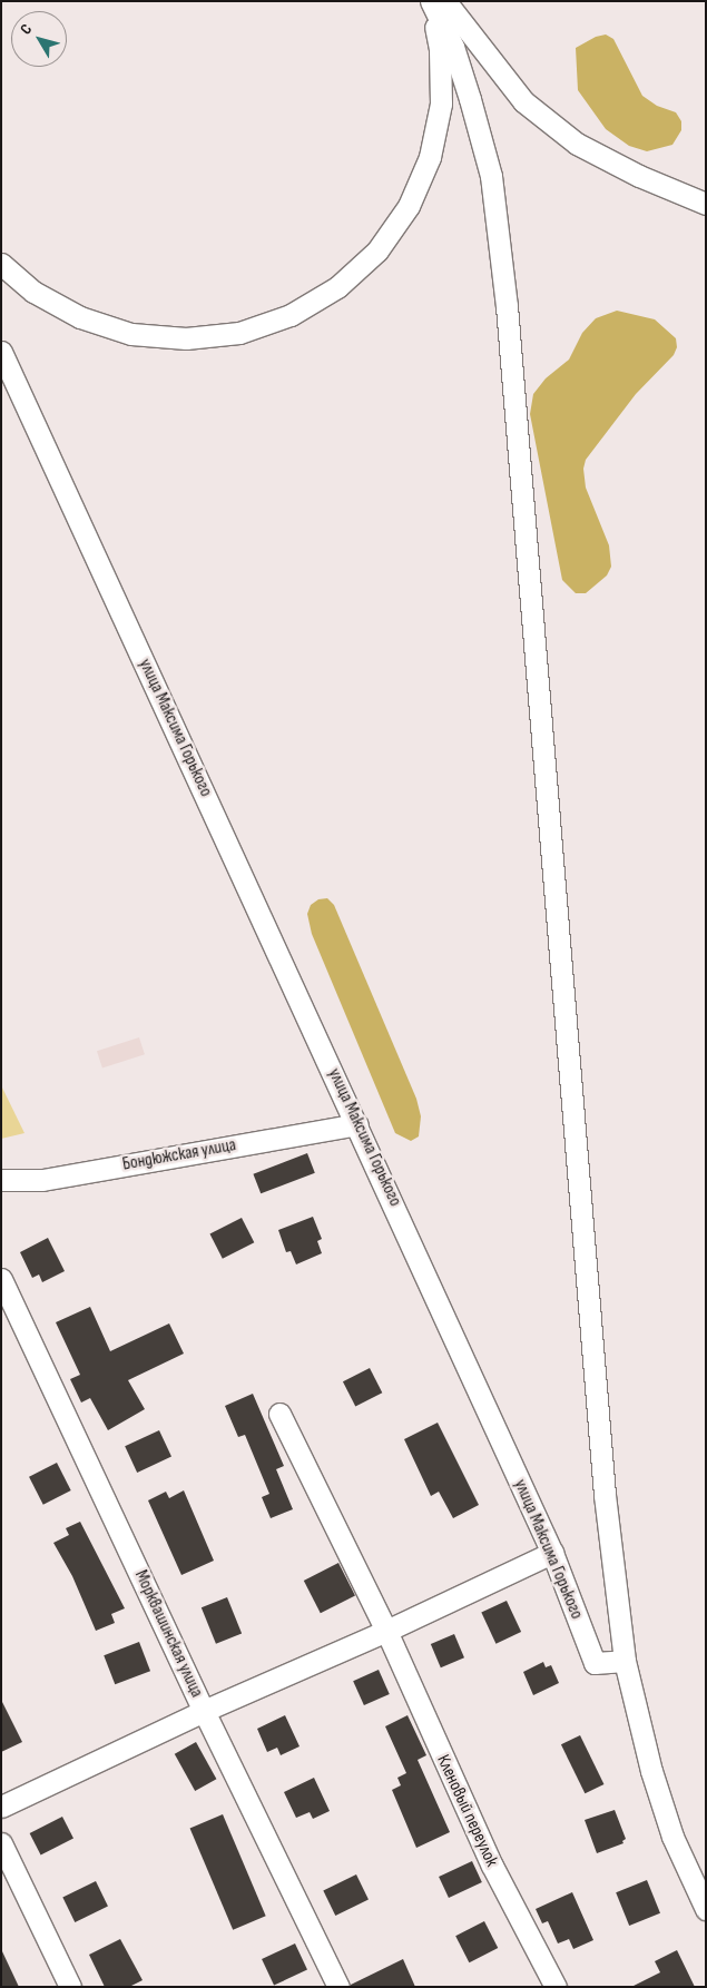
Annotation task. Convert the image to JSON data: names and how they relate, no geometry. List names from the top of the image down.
{
  "streets": {
    "street": [
      "улица Максима Горького",
      "Бондюжская улица",
      "Морквашинская улица",
      "Кленовый переулок"
    ]
  },
  "crossings": [
    ["улица Максима Горького", "Бондюжская улица"]
  ],
  "north": "top left"
}
